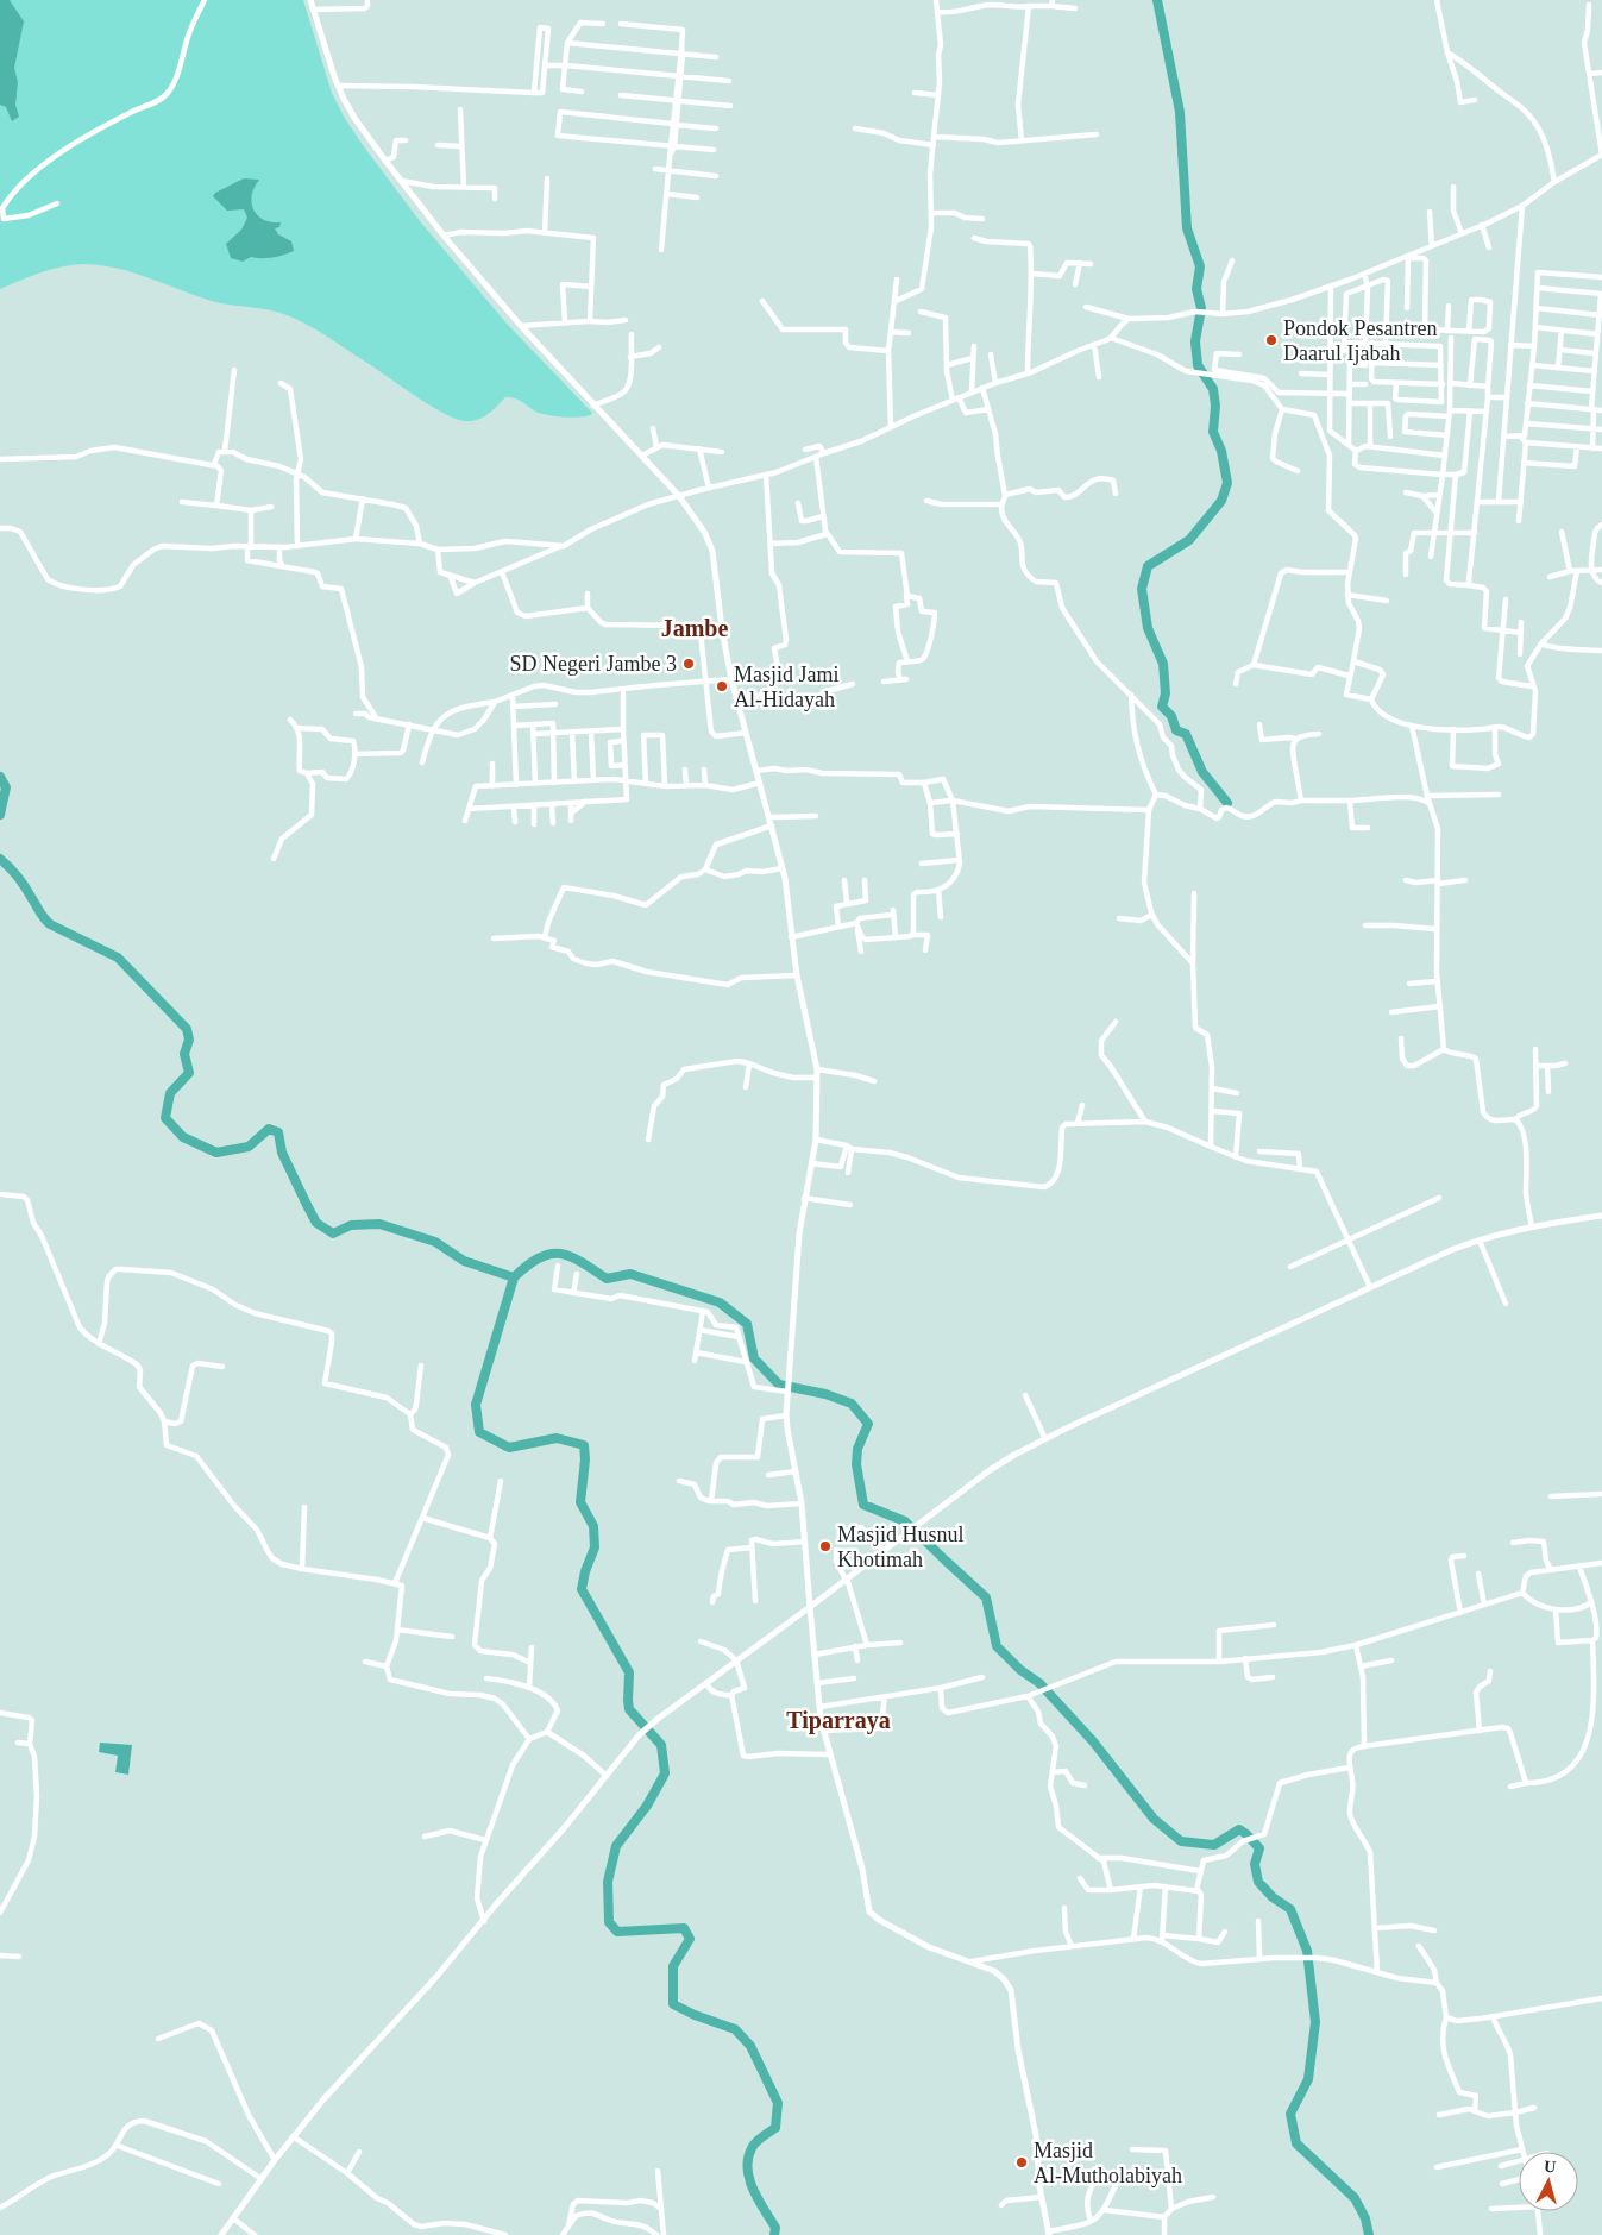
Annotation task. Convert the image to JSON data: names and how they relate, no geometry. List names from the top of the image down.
{
  "districts": ["Jambe", "Tiparraya"],
  "places": [
    "Pondok Pesantren Daarul Ijabah",
    "SD Negeri Jambe 3",
    "Masjid Jami Al-Hidayah",
    "Masjid Husnul Khotimah",
    "Masjid Al-Mutholabiyah"
  ],
  "north": "top"
}
